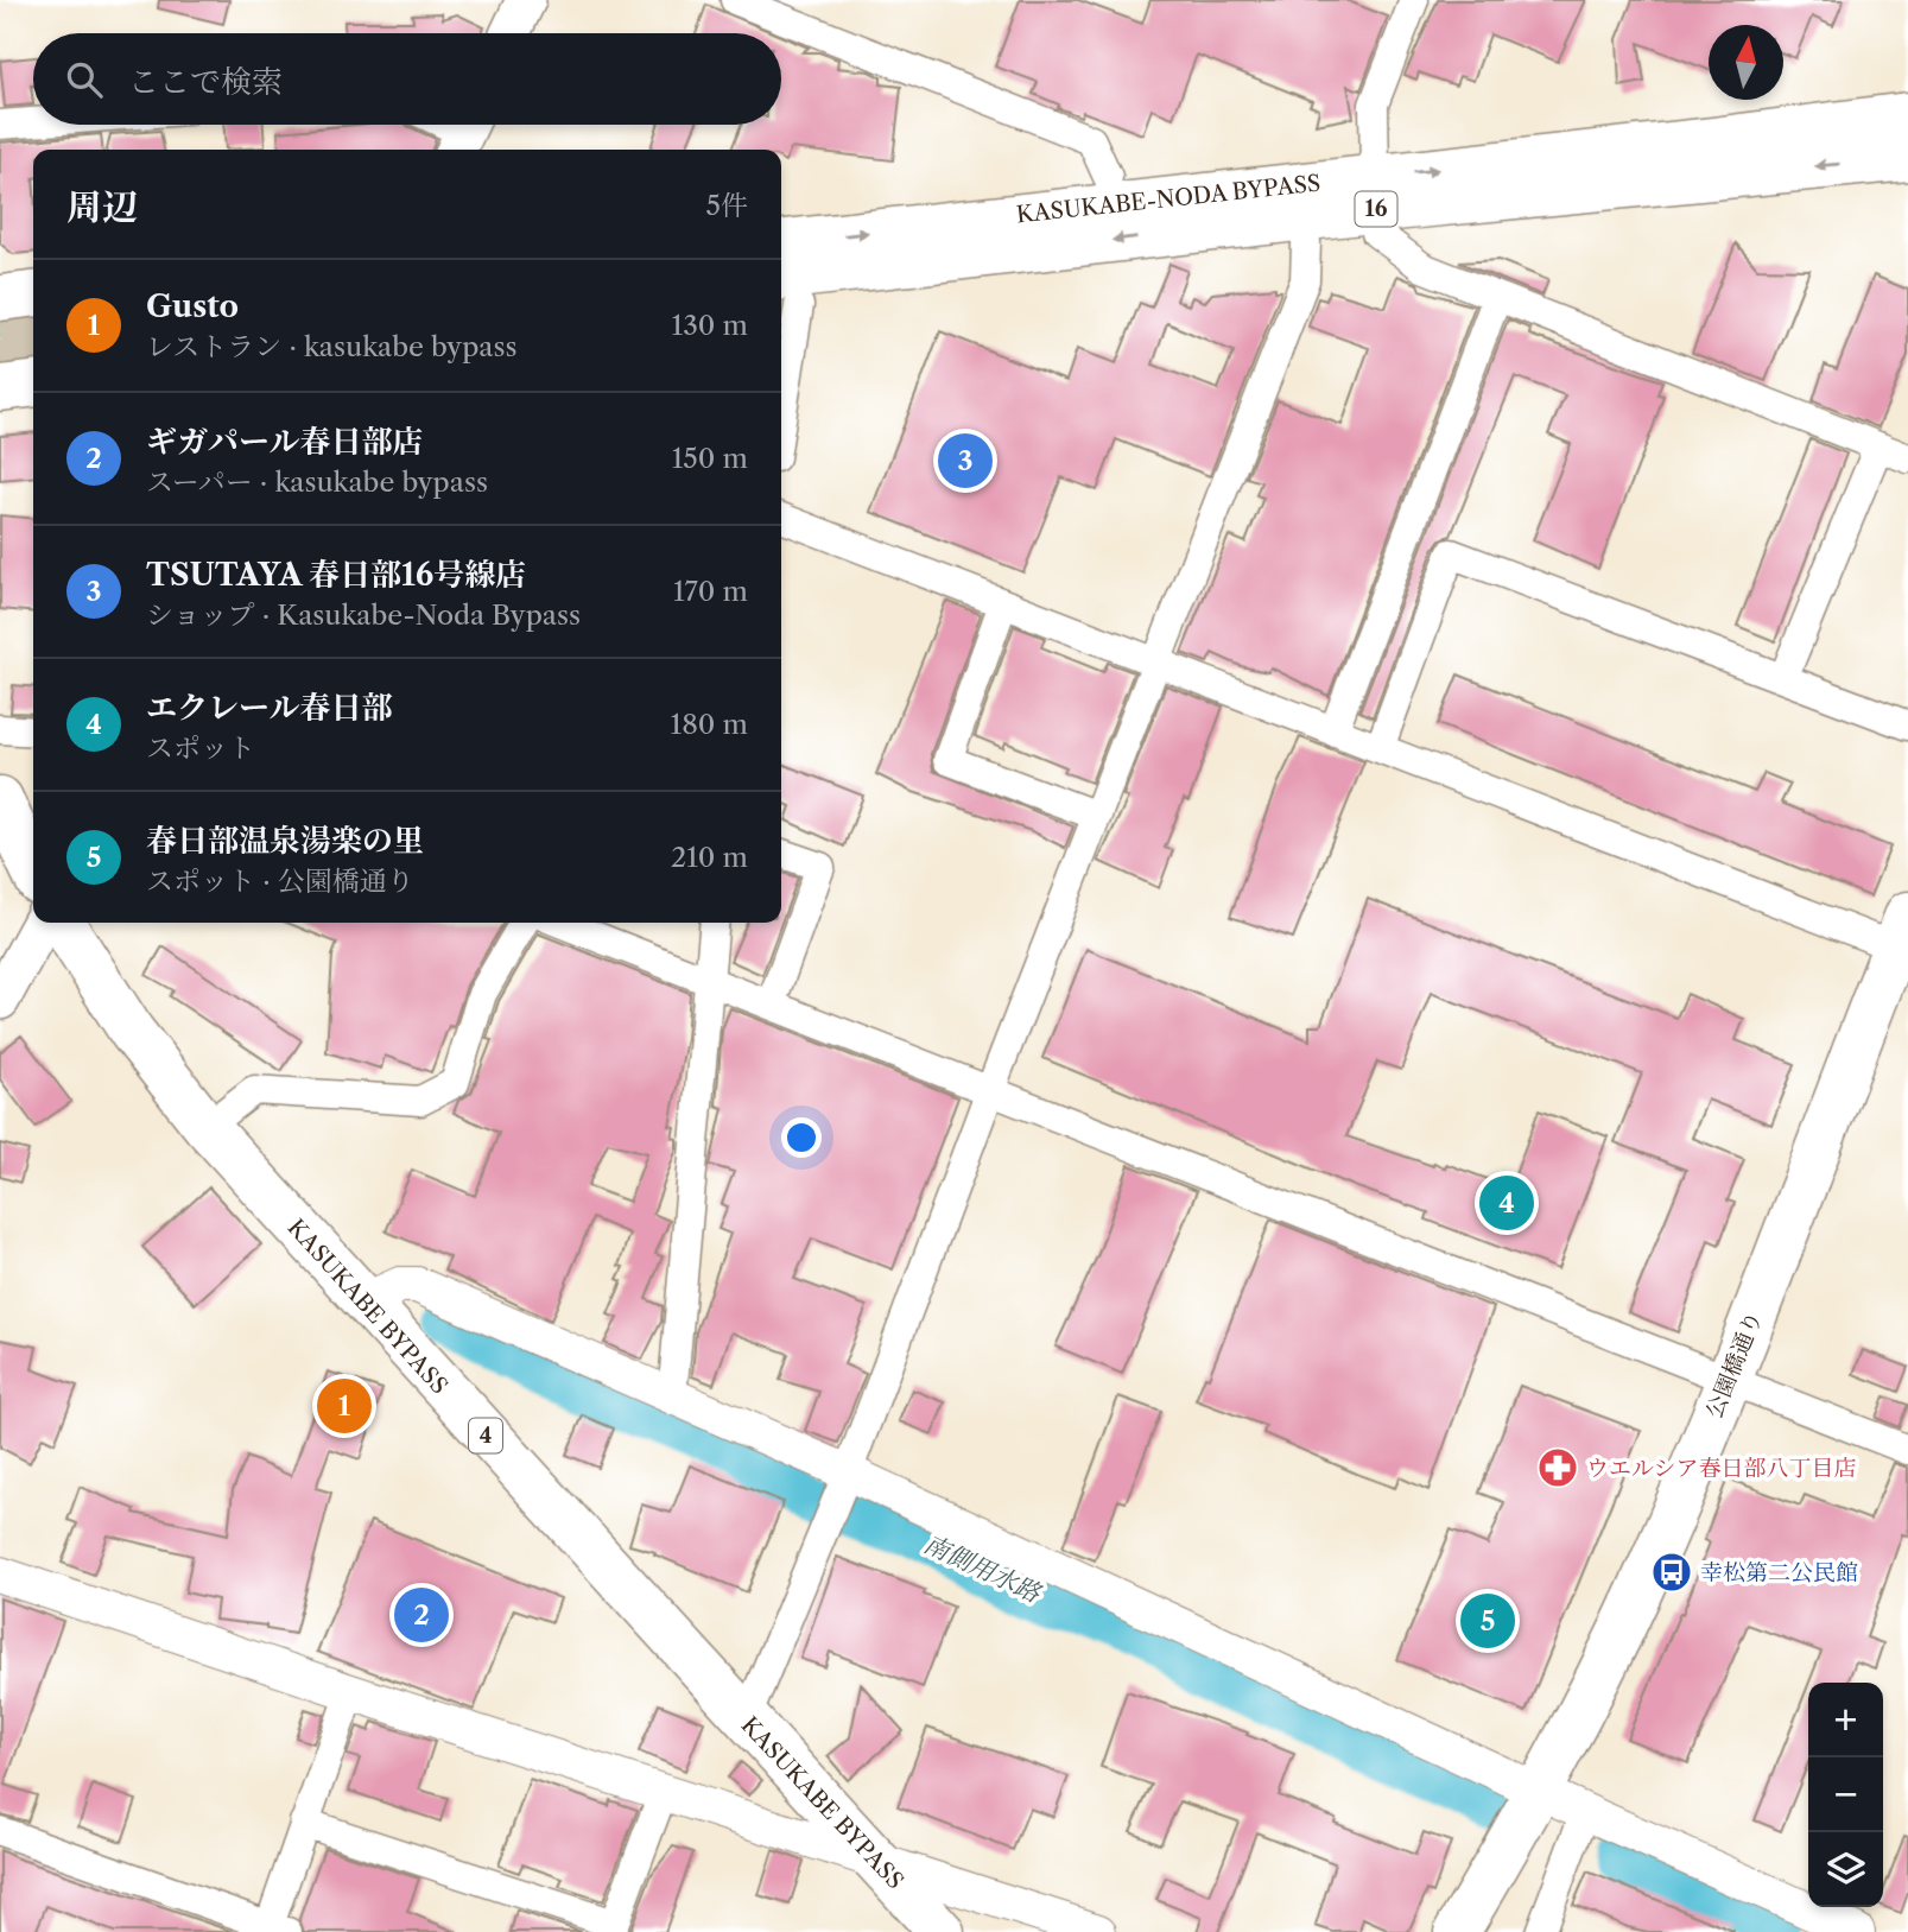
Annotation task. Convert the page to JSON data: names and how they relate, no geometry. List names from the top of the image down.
{
  "streets": {
    "main road": [
      "KASUKABE-NODA BYPASS",
      "16",
      "KASUKABE BYPASS",
      "公園橋通り",
      "4"
    ]
  },
  "crossings": [
    ["KASUKABE-NODA BYPASS", "16"]
  ],
  "water": ["南側用水路"],
  "places": {
    "pharmacy": ["ウエルシア春日部八丁目店"],
    "bus stop": ["幸松第二公民館"]
  },
  "north": "top",
  "page": {
    "search": "ここで検索",
    "heading": ["周辺", "5件"],
    "list": [
      {
        "mark": "1",
        "name": "Gusto",
        "note": "レストラン · kasukabe bypass",
        "value": "130 m"
      },
      {
        "mark": "2",
        "name": "ギガパール春日部店",
        "note": "スーパー · kasukabe bypass",
        "value": "150 m"
      },
      {
        "mark": "3",
        "name": "TSUTAYA 春日部16号線店",
        "note": "ショップ · Kasukabe-Noda Bypass",
        "value": "170 m"
      },
      {
        "mark": "4",
        "name": "エクレール春日部",
        "note": "スポット",
        "value": "180 m"
      },
      {
        "mark": "5",
        "name": "春日部温泉湯楽の里",
        "note": "スポット · 公園橋通り",
        "value": "210 m"
      }
    ],
    "pins": [
      "3",
      "4",
      "1",
      "2",
      "5"
    ],
    "map_buttons": ["+", "−"]
  }
}
